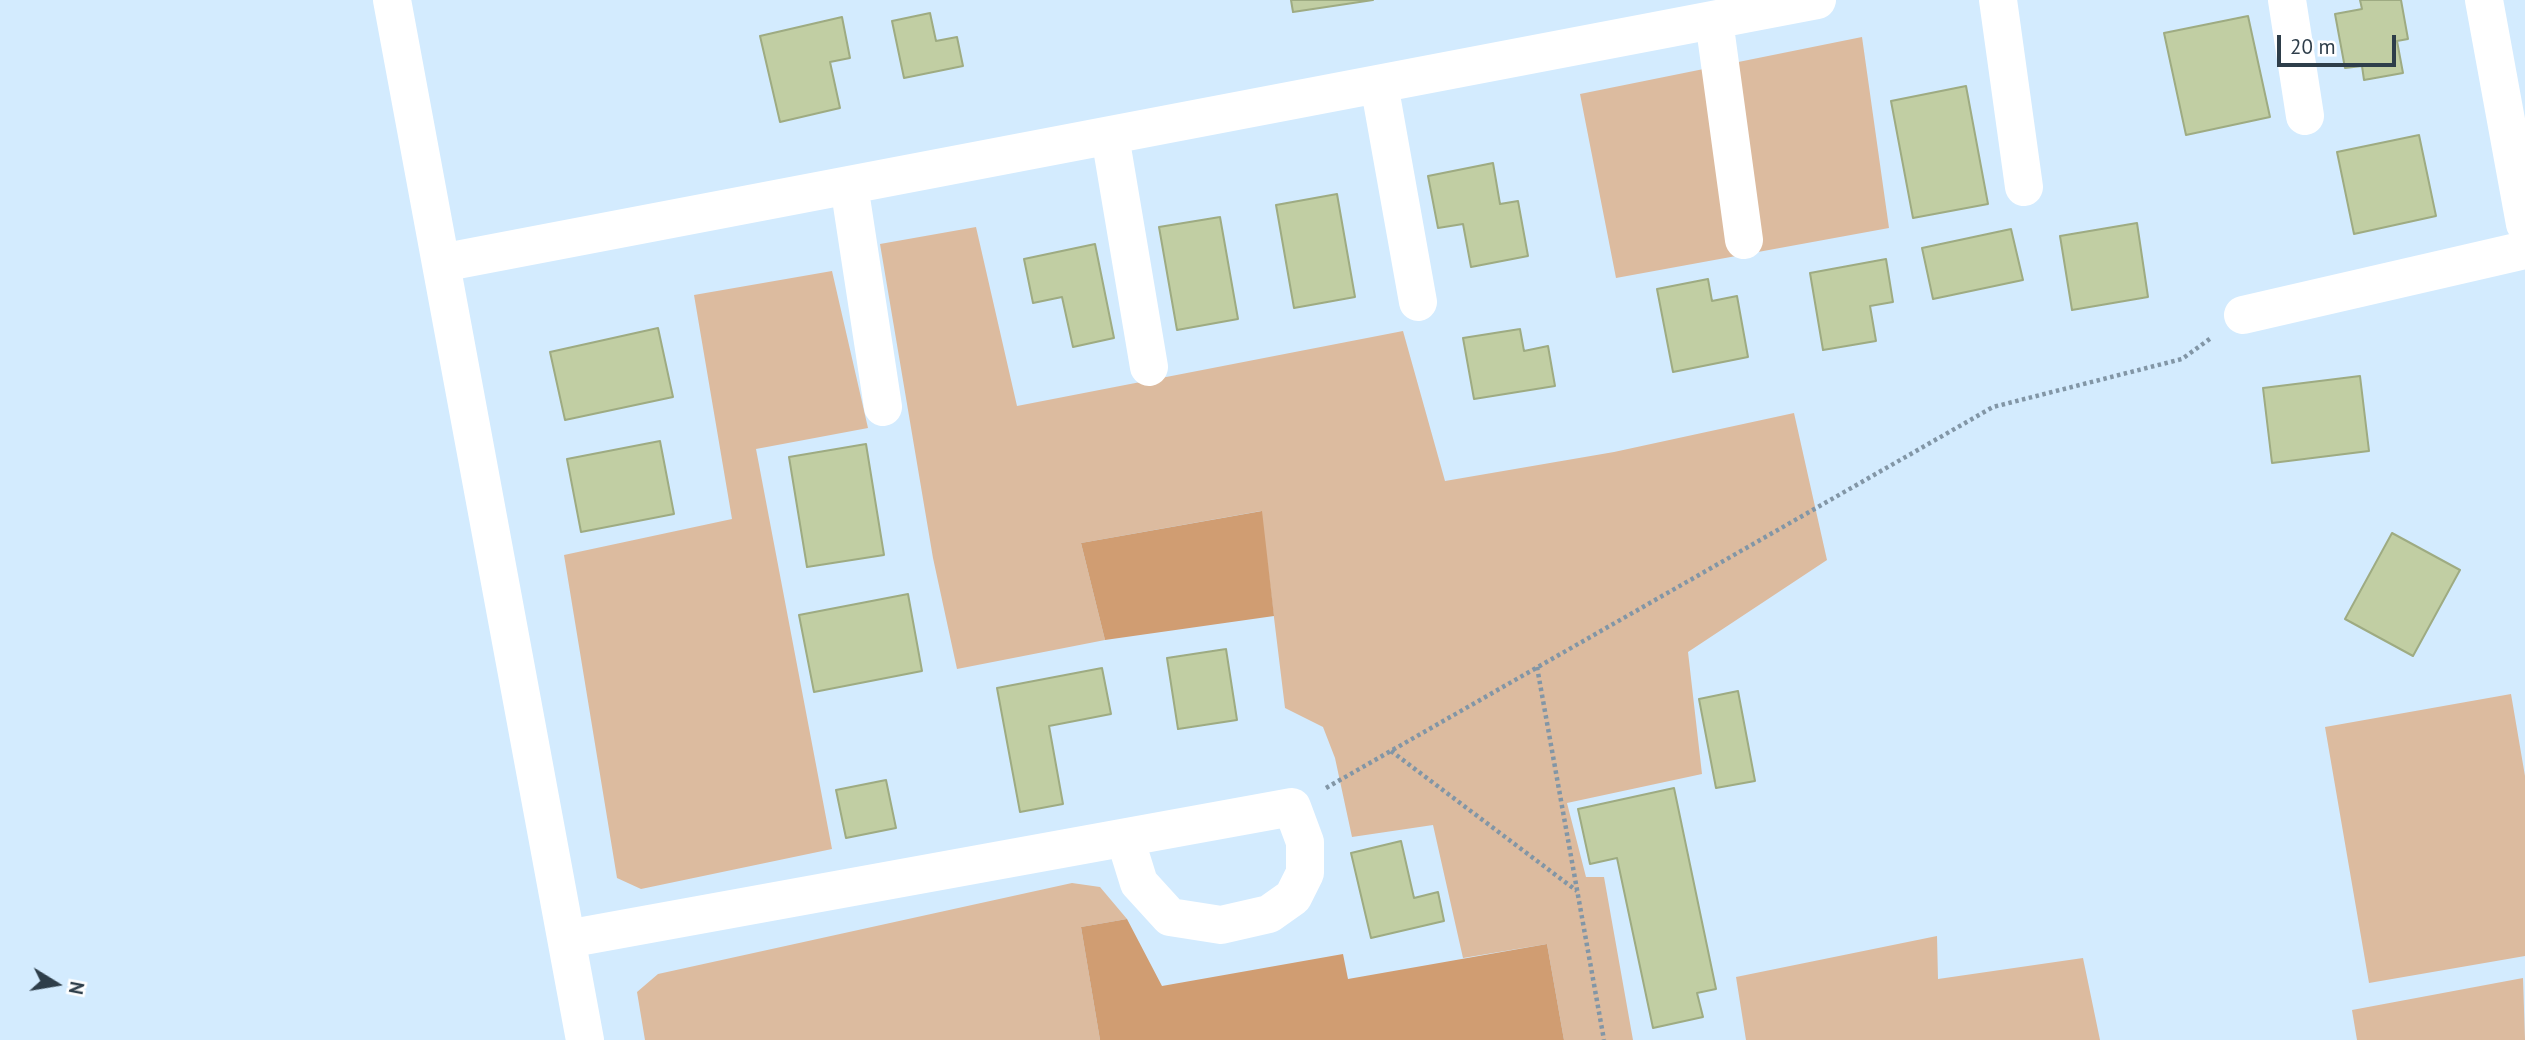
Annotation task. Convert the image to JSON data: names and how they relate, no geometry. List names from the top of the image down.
{
  "scale_bar": "20 m",
  "north": "right"
}
